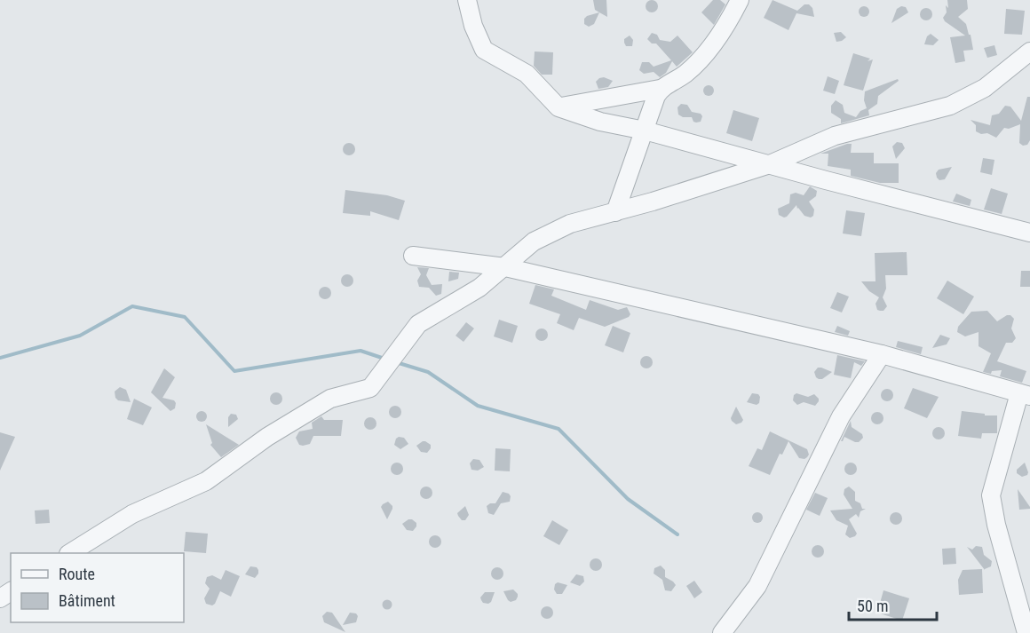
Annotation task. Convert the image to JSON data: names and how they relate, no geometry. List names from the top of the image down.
{
  "legend": ["Route", "Bâtiment"],
  "scale_bar": "50 m"
}
